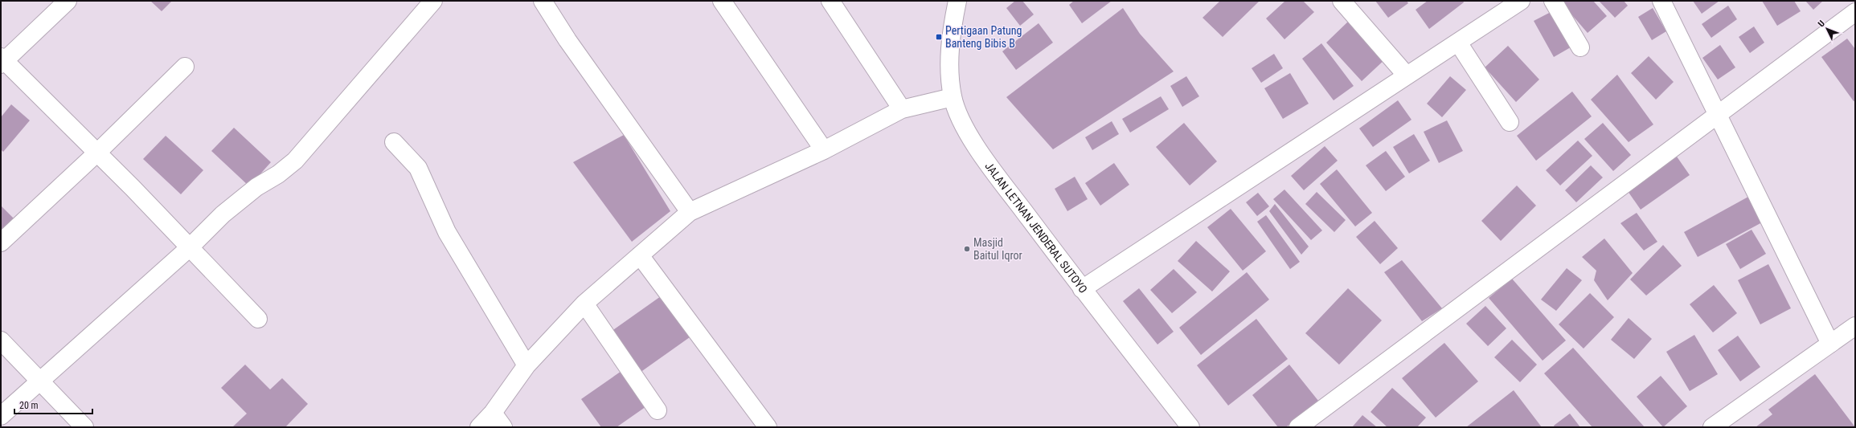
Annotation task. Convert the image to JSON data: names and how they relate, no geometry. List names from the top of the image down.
{
  "streets": {
    "street": ["JALAN LETNAN JENDERAL SUTOYO"]
  },
  "places": {
    "transit": ["Pertigaan Patung Banteng Bibis B"],
    "other": ["Masjid Baitul Iqror"]
  },
  "scale_bar": "20 m",
  "north": "top left"
}
